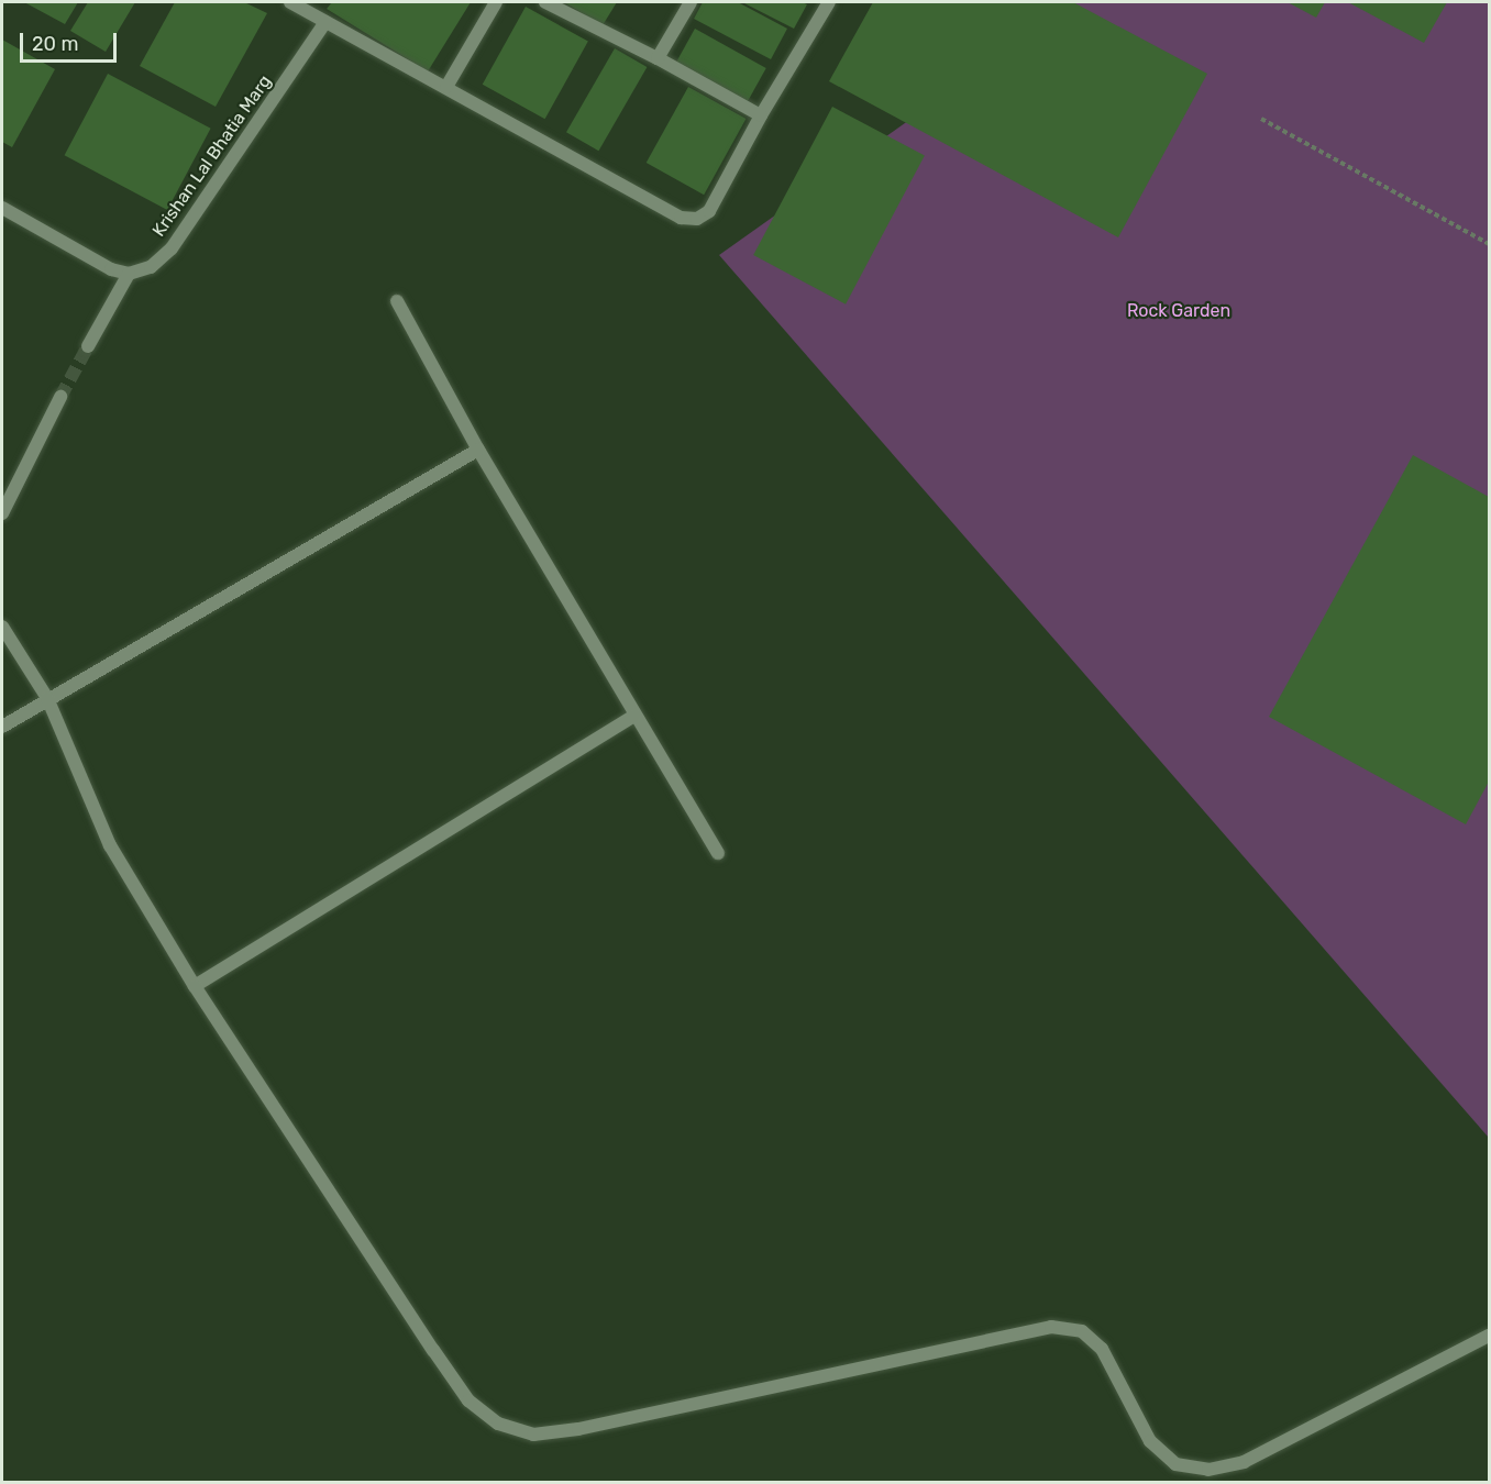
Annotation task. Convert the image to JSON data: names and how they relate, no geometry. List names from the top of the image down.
{
  "streets": {
    "street": ["Krishan Lal Bhatia Marg"]
  },
  "parks": ["Rock Garden"],
  "scale_bar": "20 m"
}
